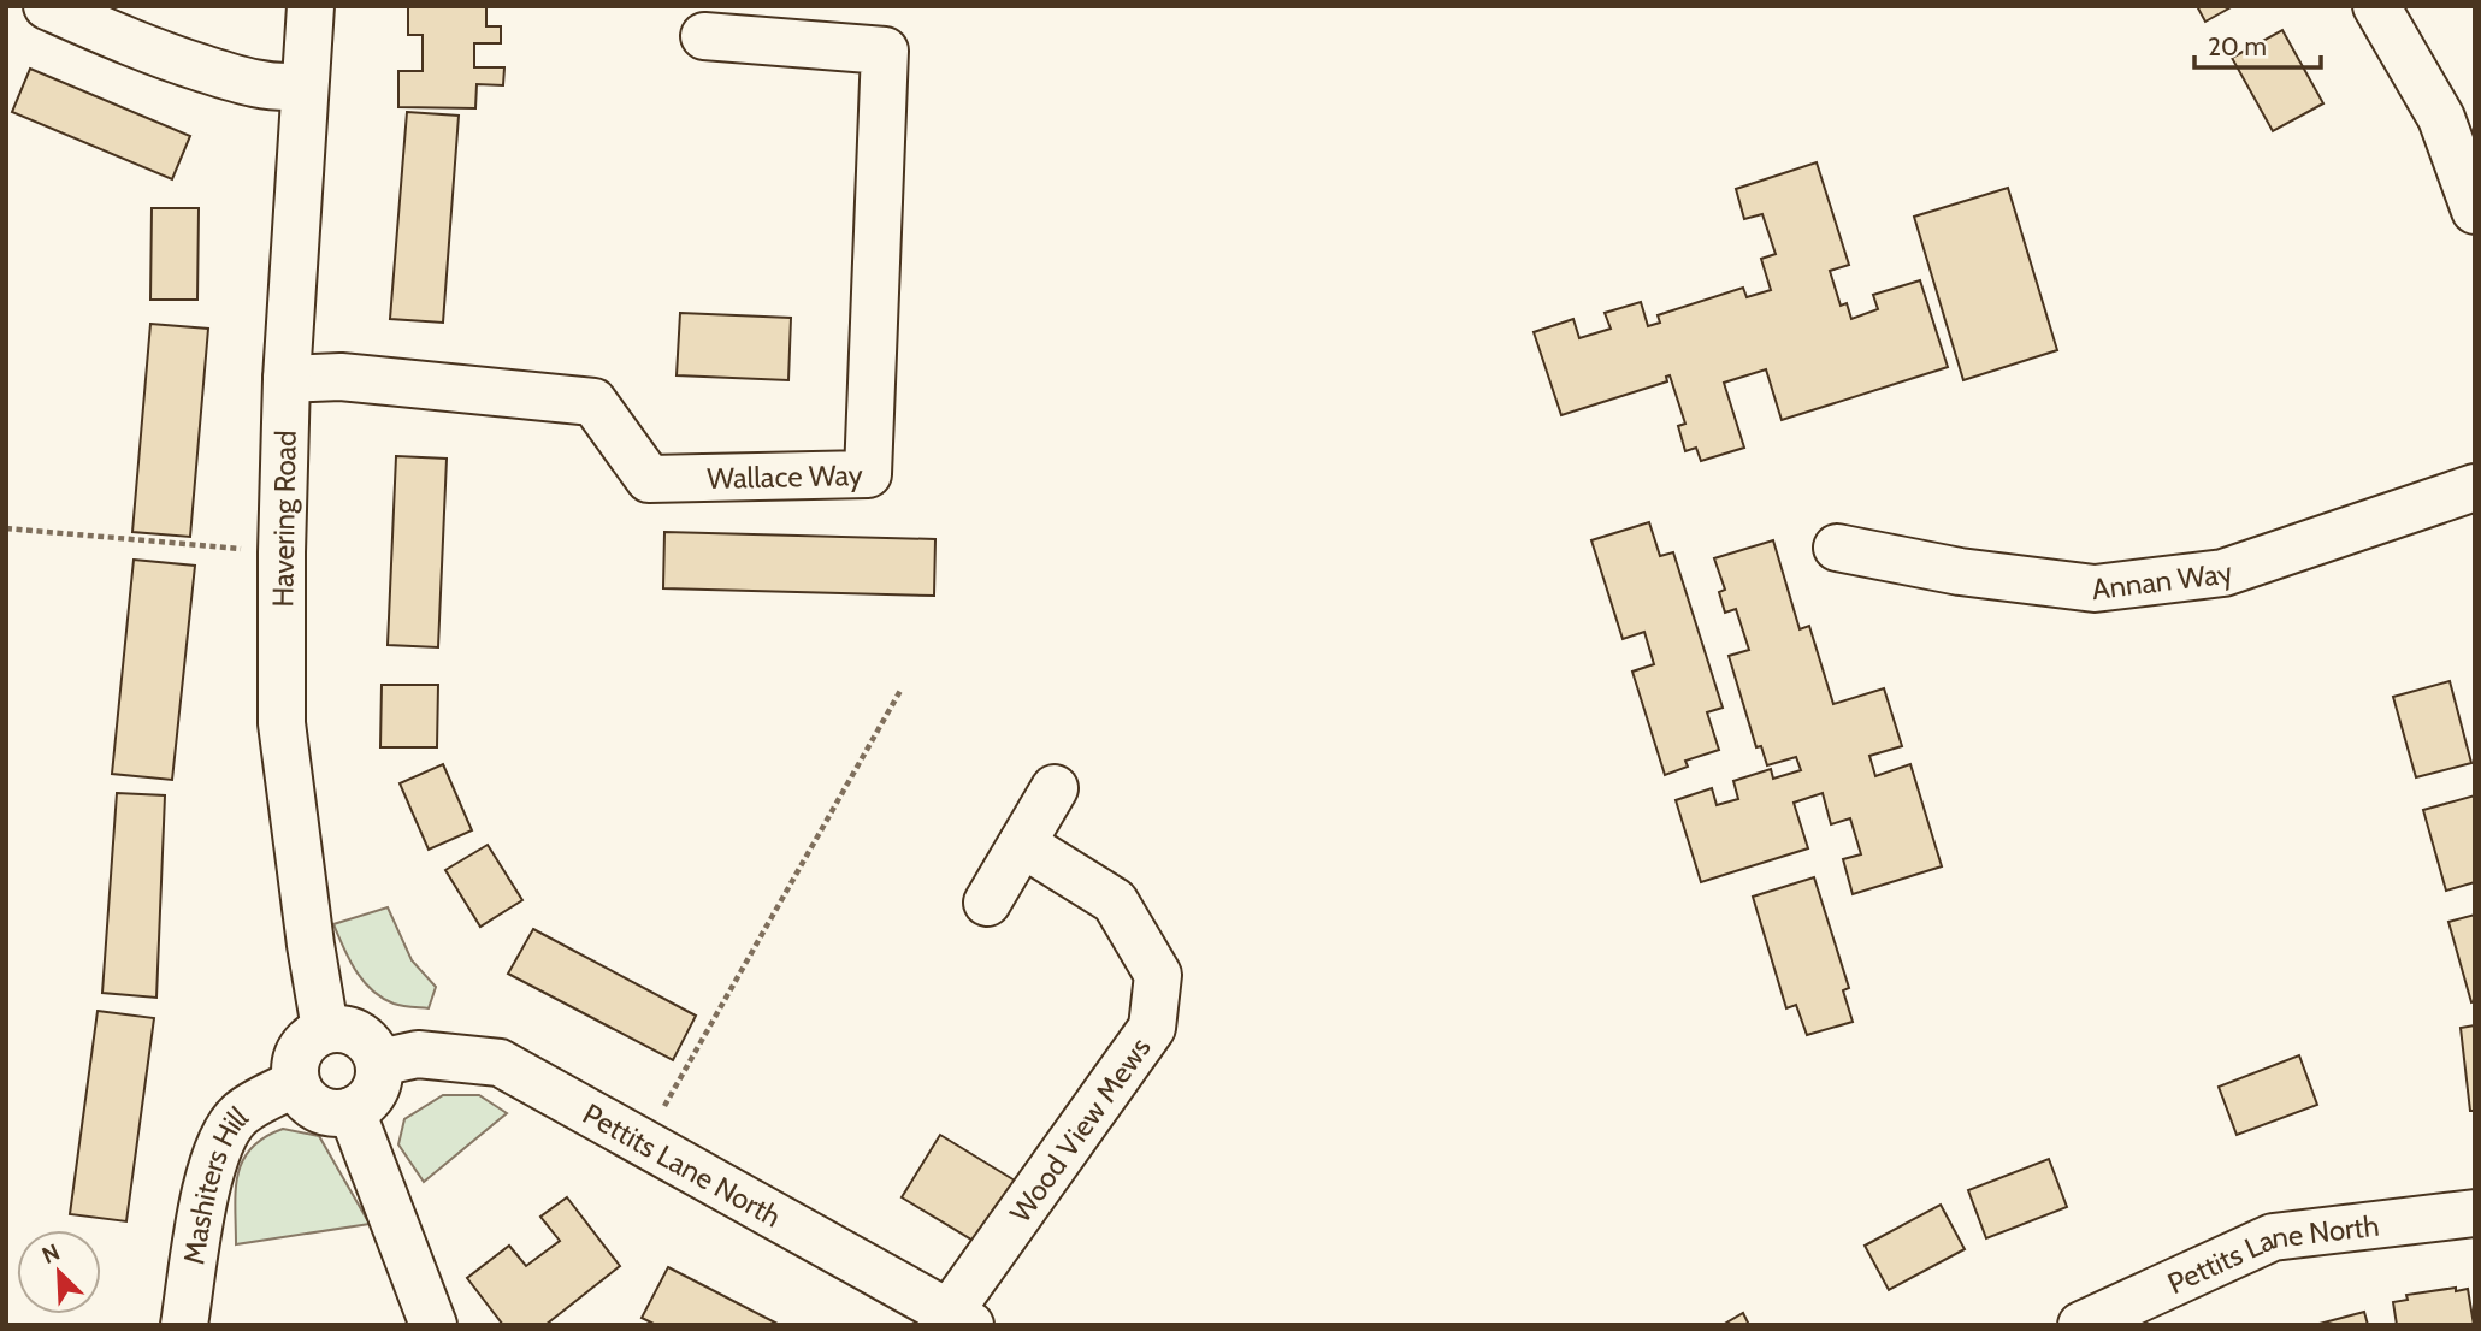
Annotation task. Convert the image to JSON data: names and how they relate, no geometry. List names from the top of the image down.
{
  "streets": {
    "street": [
      "Wallace Way",
      "Havering Road",
      "Annan Way",
      "Wood View Mews",
      "Pettits Lane North",
      "Mashiters Hill"
    ]
  },
  "crossings": [
    ["Wallace Way", "Havering Road"],
    ["Havering Road", "Pettits Lane North"],
    ["Havering Road", "Mashiters Hill"],
    ["Wood View Mews", "Pettits Lane North"],
    ["Pettits Lane North", "Mashiters Hill"]
  ],
  "scale_bar": "20 m",
  "north": "top left"
}
